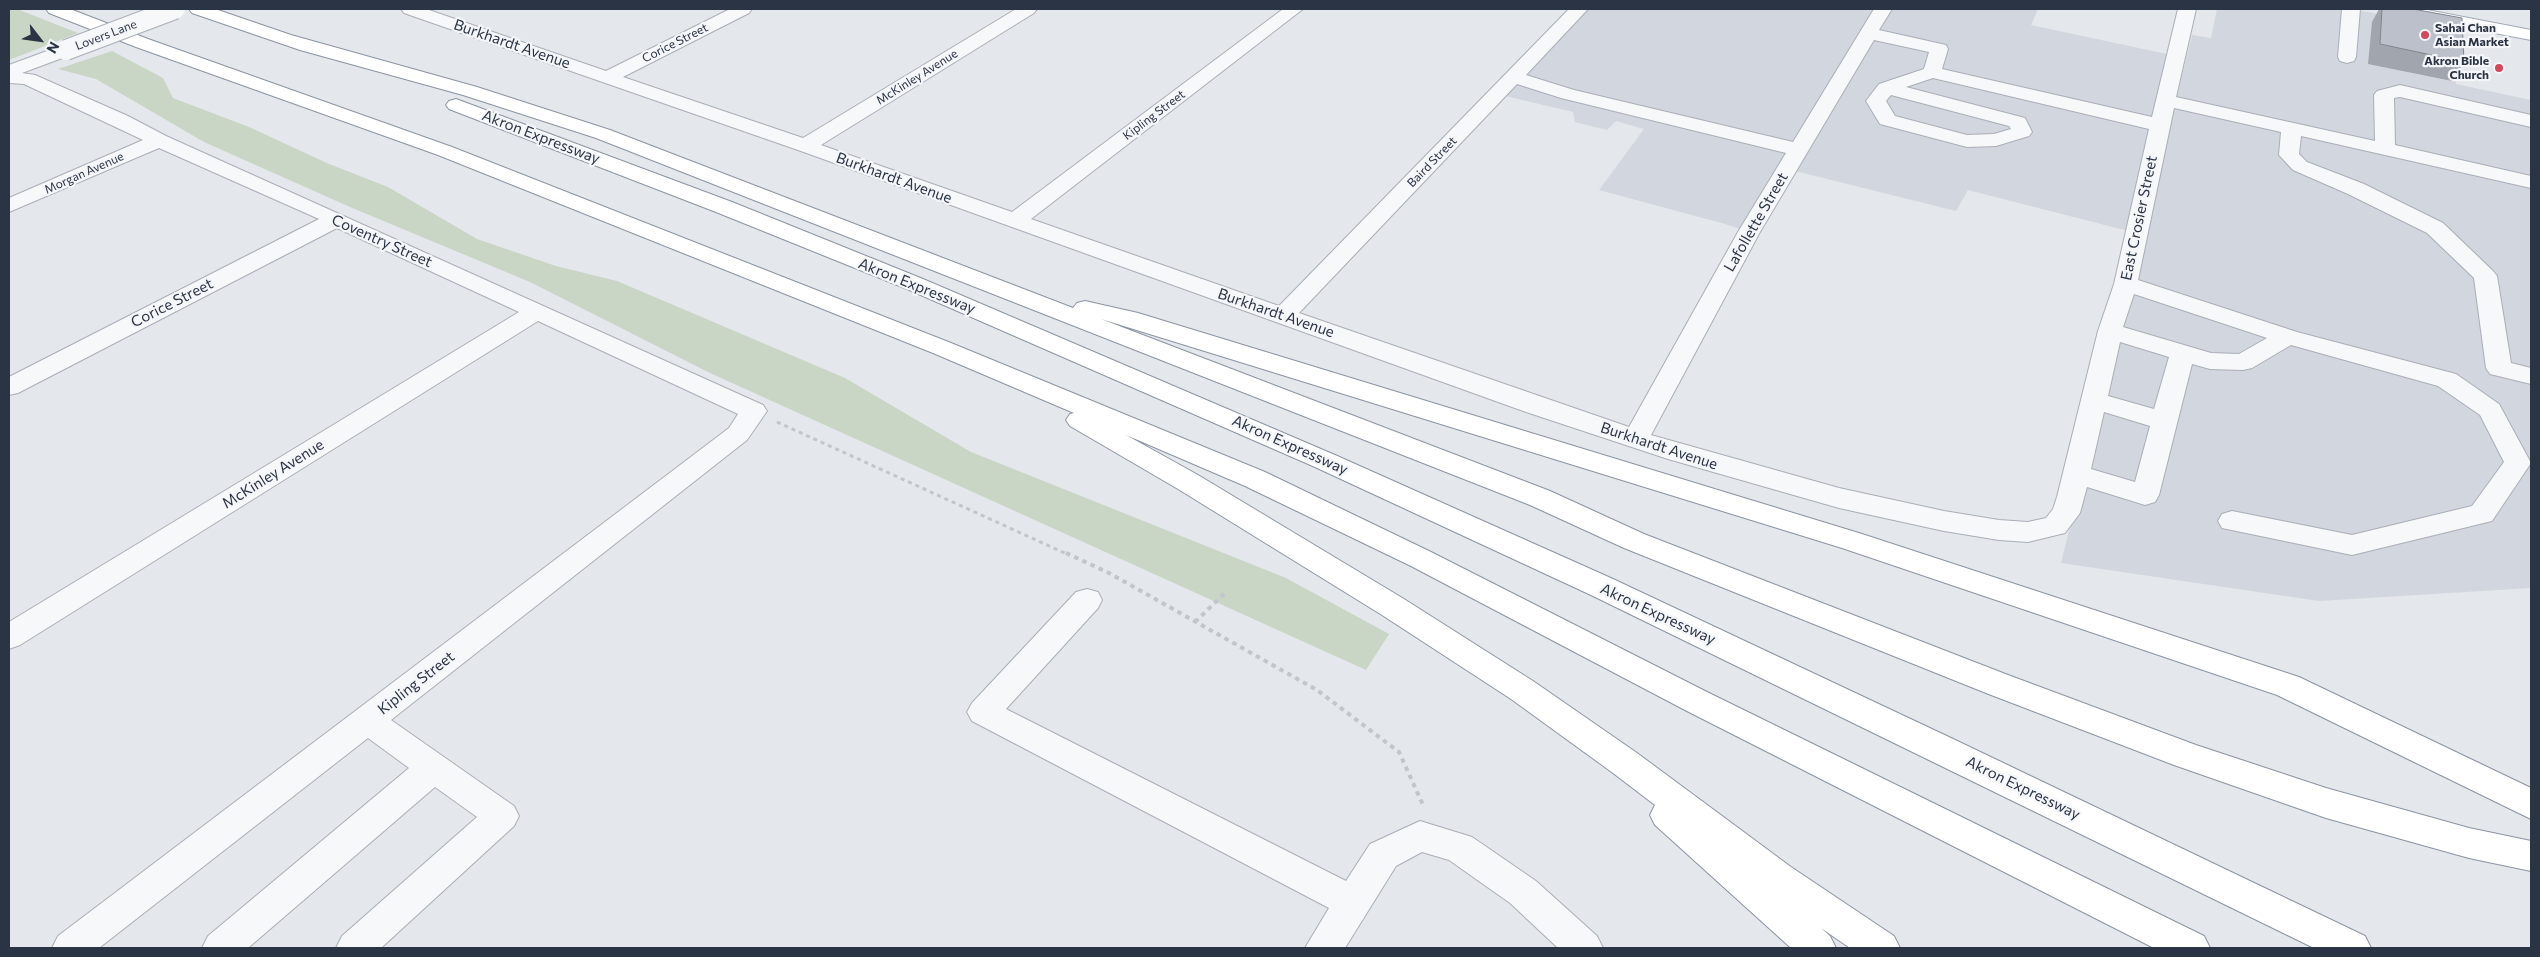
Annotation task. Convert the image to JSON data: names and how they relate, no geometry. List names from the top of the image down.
{
  "streets": {
    "main road": ["Akron Expressway"],
    "street": [
      "Lovers Lane",
      "Corice Street",
      "Burkhardt Avenue",
      "McKinley Avenue",
      "Kipling Street",
      "Baird Street",
      "Morgan Avenue",
      "East Crosier Street",
      "Lafollette Street",
      "Coventry Street"
    ]
  },
  "crossings": [
    ["Corice Street", "Burkhardt Avenue"],
    ["Corice Street", "Coventry Street"],
    ["Burkhardt Avenue", "McKinley Avenue"],
    ["Burkhardt Avenue", "Kipling Street"],
    ["Burkhardt Avenue", "Baird Street"],
    ["Burkhardt Avenue", "East Crosier Street"],
    ["Burkhardt Avenue", "Lafollette Street"],
    ["McKinley Avenue", "Coventry Street"],
    ["Kipling Street", "Coventry Street"],
    ["Morgan Avenue", "Coventry Street"]
  ],
  "places": ["Sahai Chan Asian Market", "Akron Bible Church"],
  "north": "bottom right"
}
